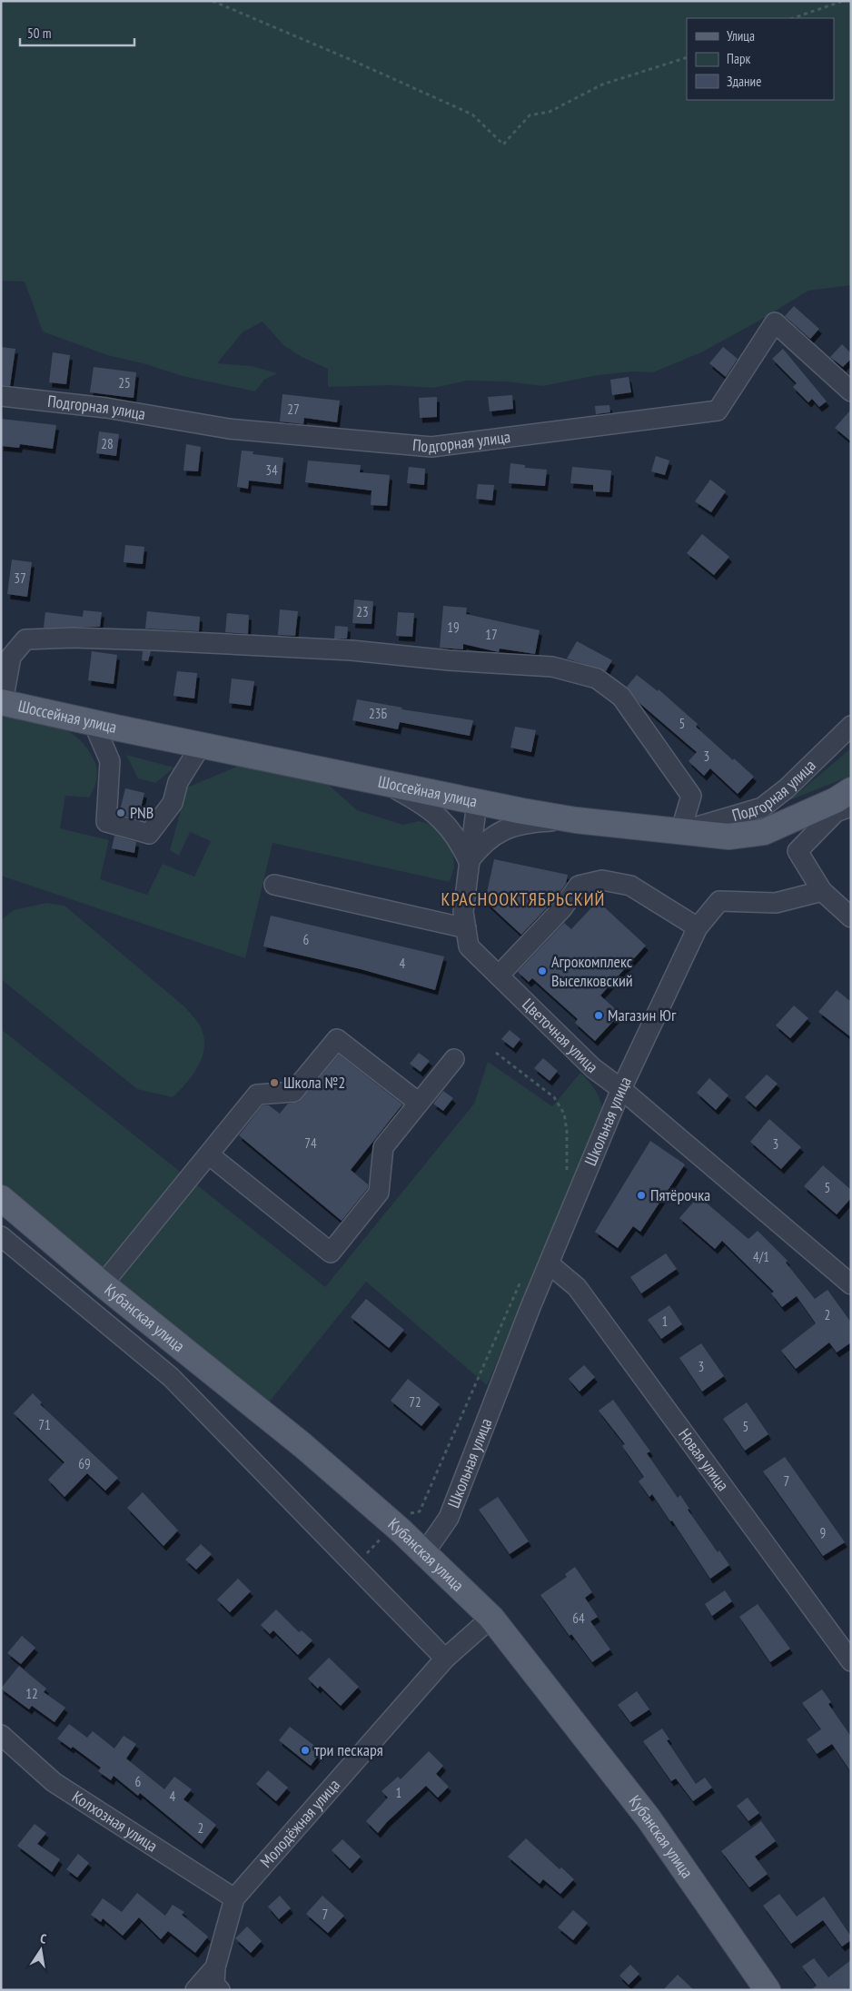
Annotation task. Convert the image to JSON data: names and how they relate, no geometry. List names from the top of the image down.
{
  "streets": {
    "main road": ["Шоссейная улица", "Кубанская улица"],
    "street": [
      "Подгорная улица",
      "Цветочная улица",
      "Школьная улица",
      "Новая улица",
      "Колхозная улица",
      "Молодёжная улица"
    ]
  },
  "crossings": [
    ["Подгорная улица", "Шоссейная улица"],
    ["Шоссейная улица", "Цветочная улица"],
    ["Цветочная улица", "Школьная улица"],
    ["Школьная улица", "Кубанская улица"],
    ["Школьная улица", "Новая улица"],
    ["Кубанская улица", "Молодёжная улица"],
    ["Колхозная улица", "Молодёжная улица"]
  ],
  "districts": ["КРАСНООКТЯБРЬСКИЙ"],
  "places": [
    "PNB",
    "Агрокомплекс Выселковский",
    "Магазин Юг",
    "Школа №2",
    "Пятёрочка",
    "три пескаря"
  ],
  "house_numbers": [
    "25",
    "27",
    "28",
    "34",
    "37",
    "23",
    "19",
    "17",
    "23Б",
    "5",
    "3",
    "6",
    "4",
    "74",
    "3",
    "5",
    "4/1",
    "2",
    "1",
    "3",
    "72",
    "71",
    "5",
    "69",
    "7",
    "9",
    "64",
    "12",
    "6",
    "1",
    "4",
    "2",
    "7"
  ],
  "legend": ["Улица", "Парк", "Здание"],
  "scale_bar": "50 m",
  "north": "top"
}
